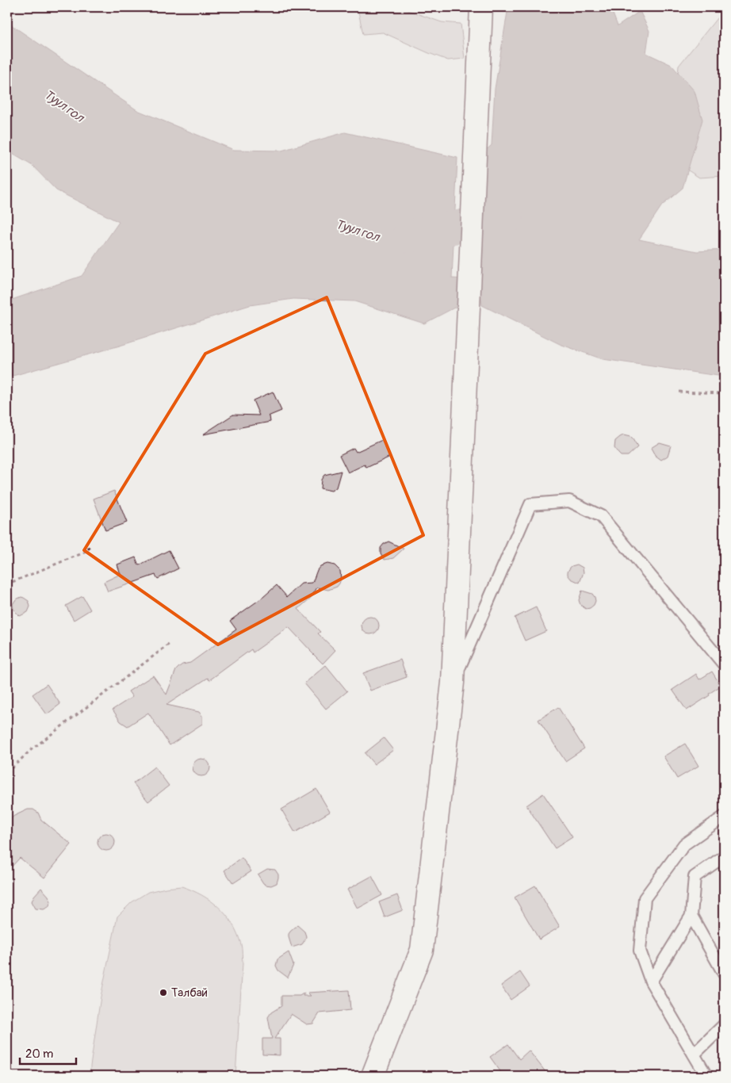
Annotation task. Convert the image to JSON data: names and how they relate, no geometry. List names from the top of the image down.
{
  "water": ["Туул гол"],
  "places": ["Талбай"],
  "scale_bar": "20 m"
}
